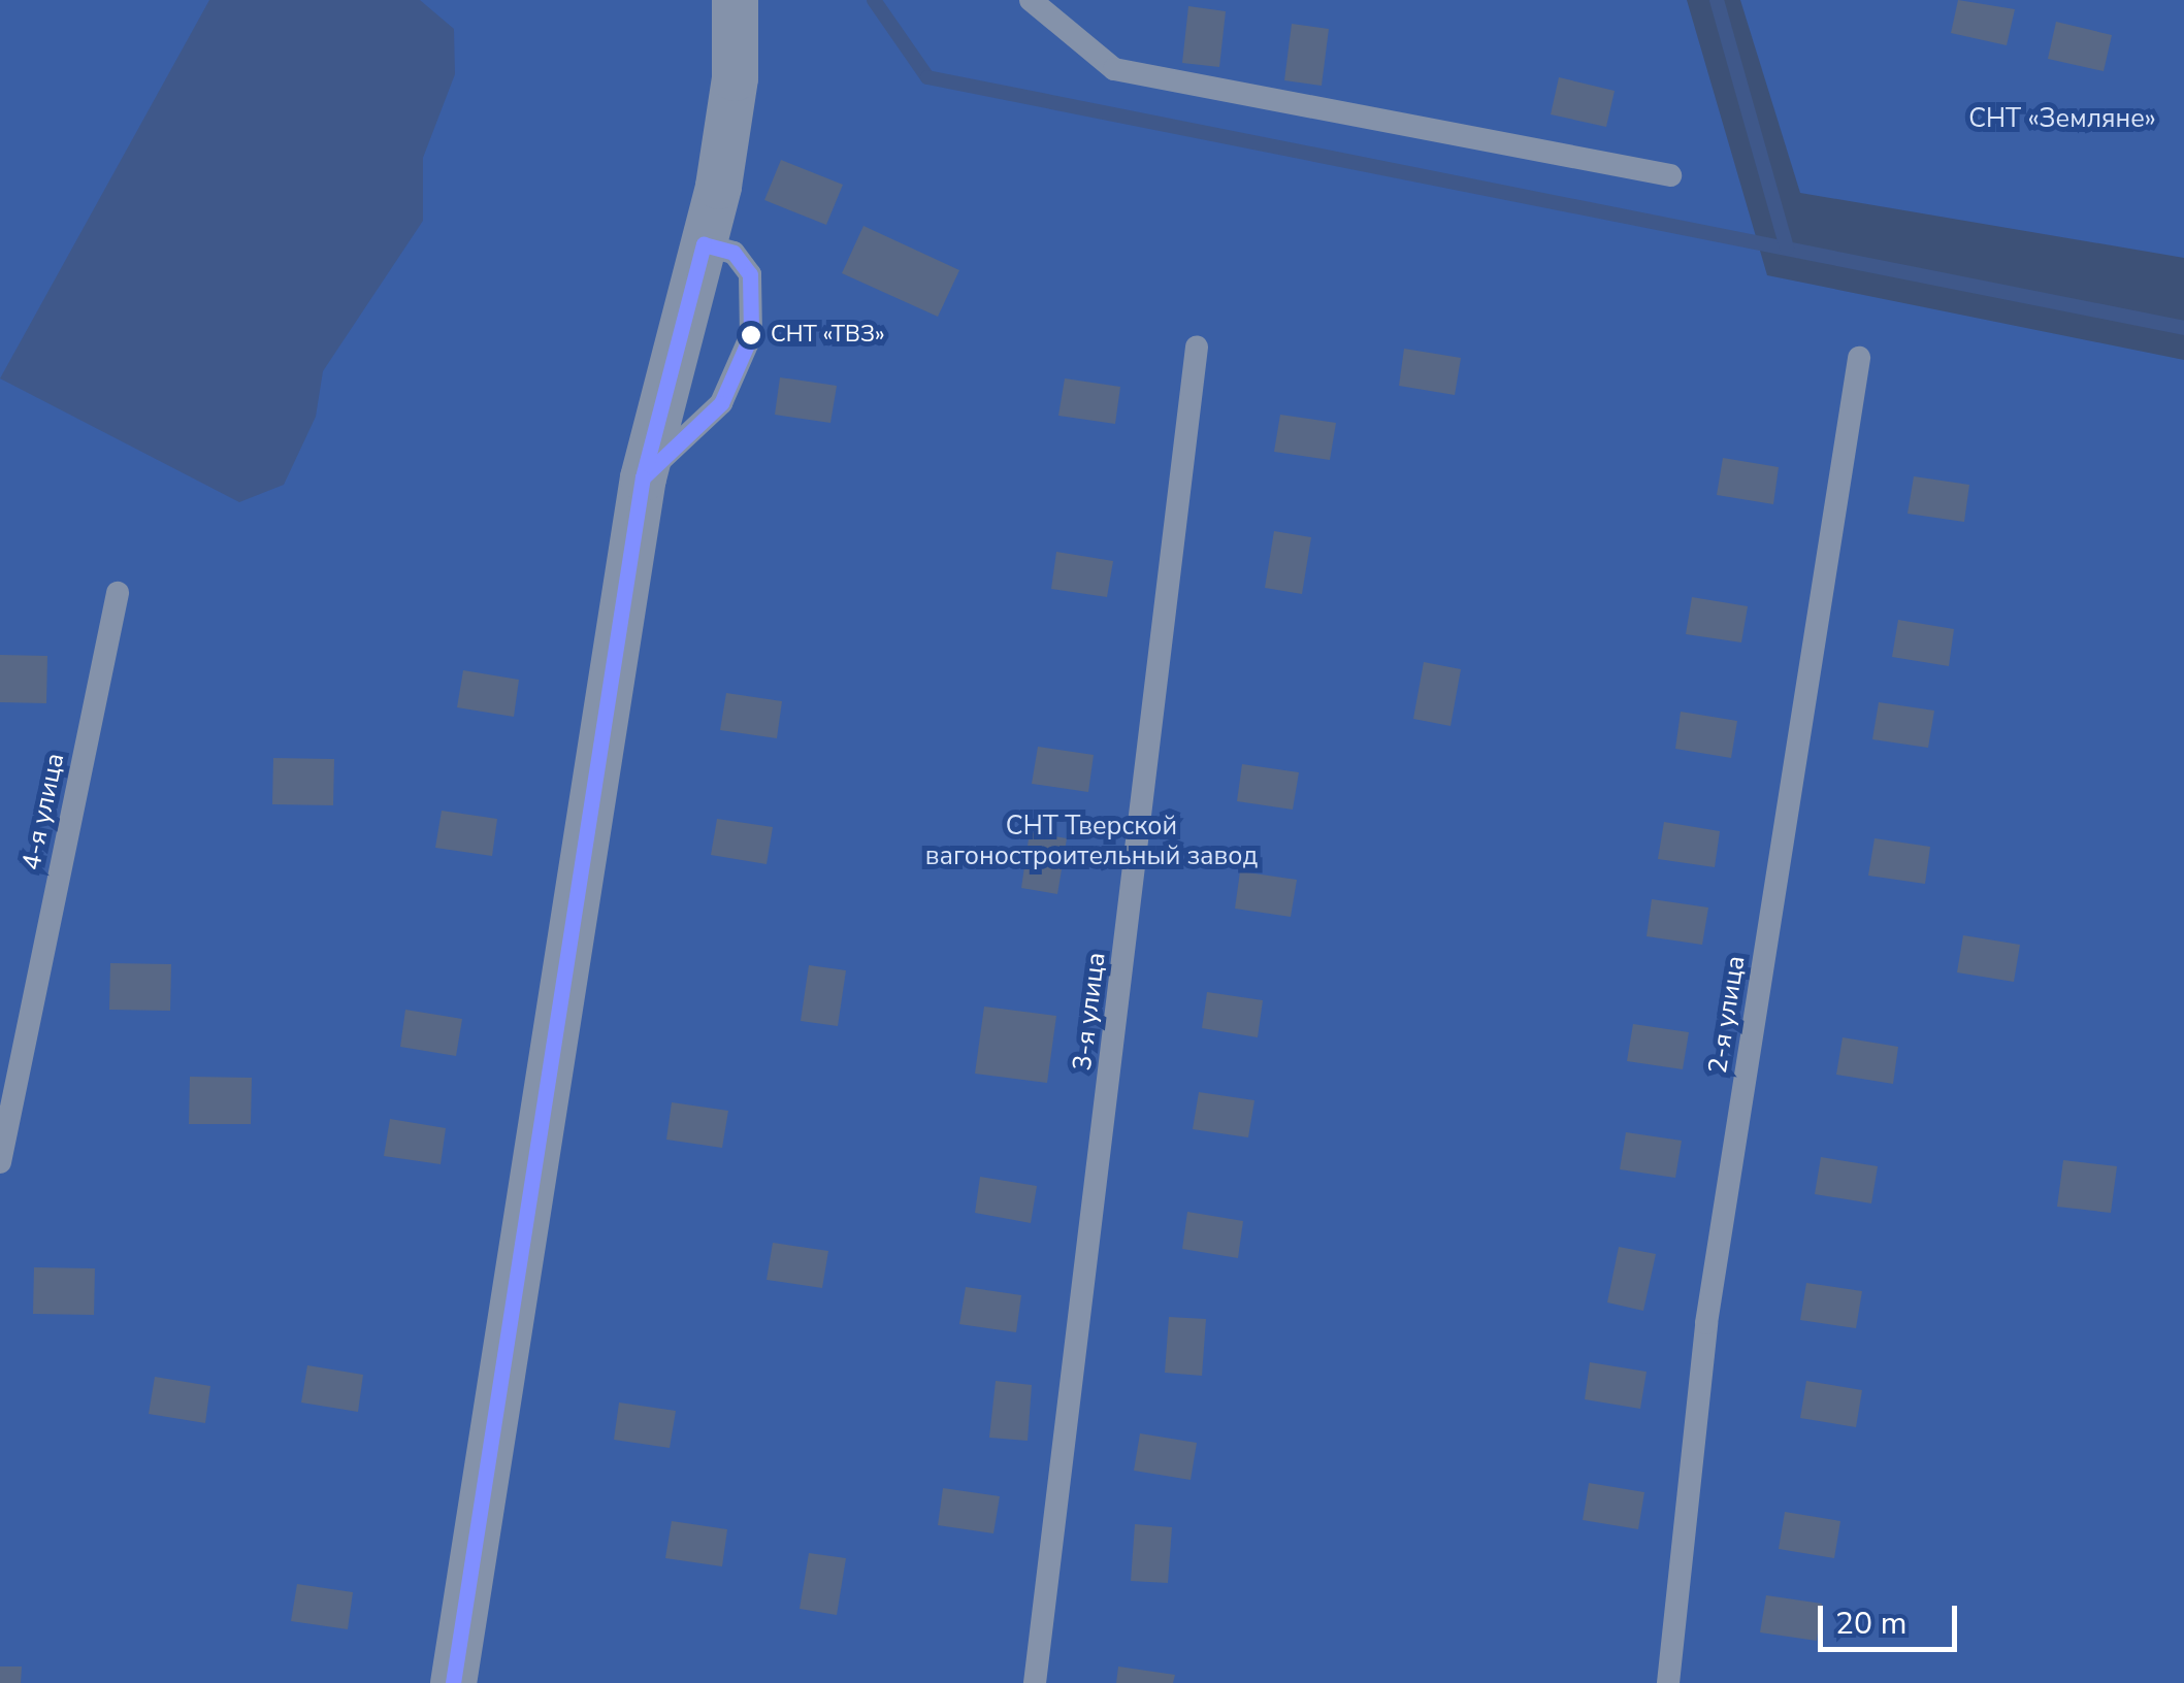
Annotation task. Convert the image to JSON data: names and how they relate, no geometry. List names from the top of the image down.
{
  "streets": {
    "lane": ["4-я улица", "3-я улица", "2-я улица"]
  },
  "parks": ["СНТ «Земляне»", "СНТ Тверской вагоностроительный завод"],
  "places": ["СНТ «ТВЗ»"],
  "scale_bar": "20 m"
}
